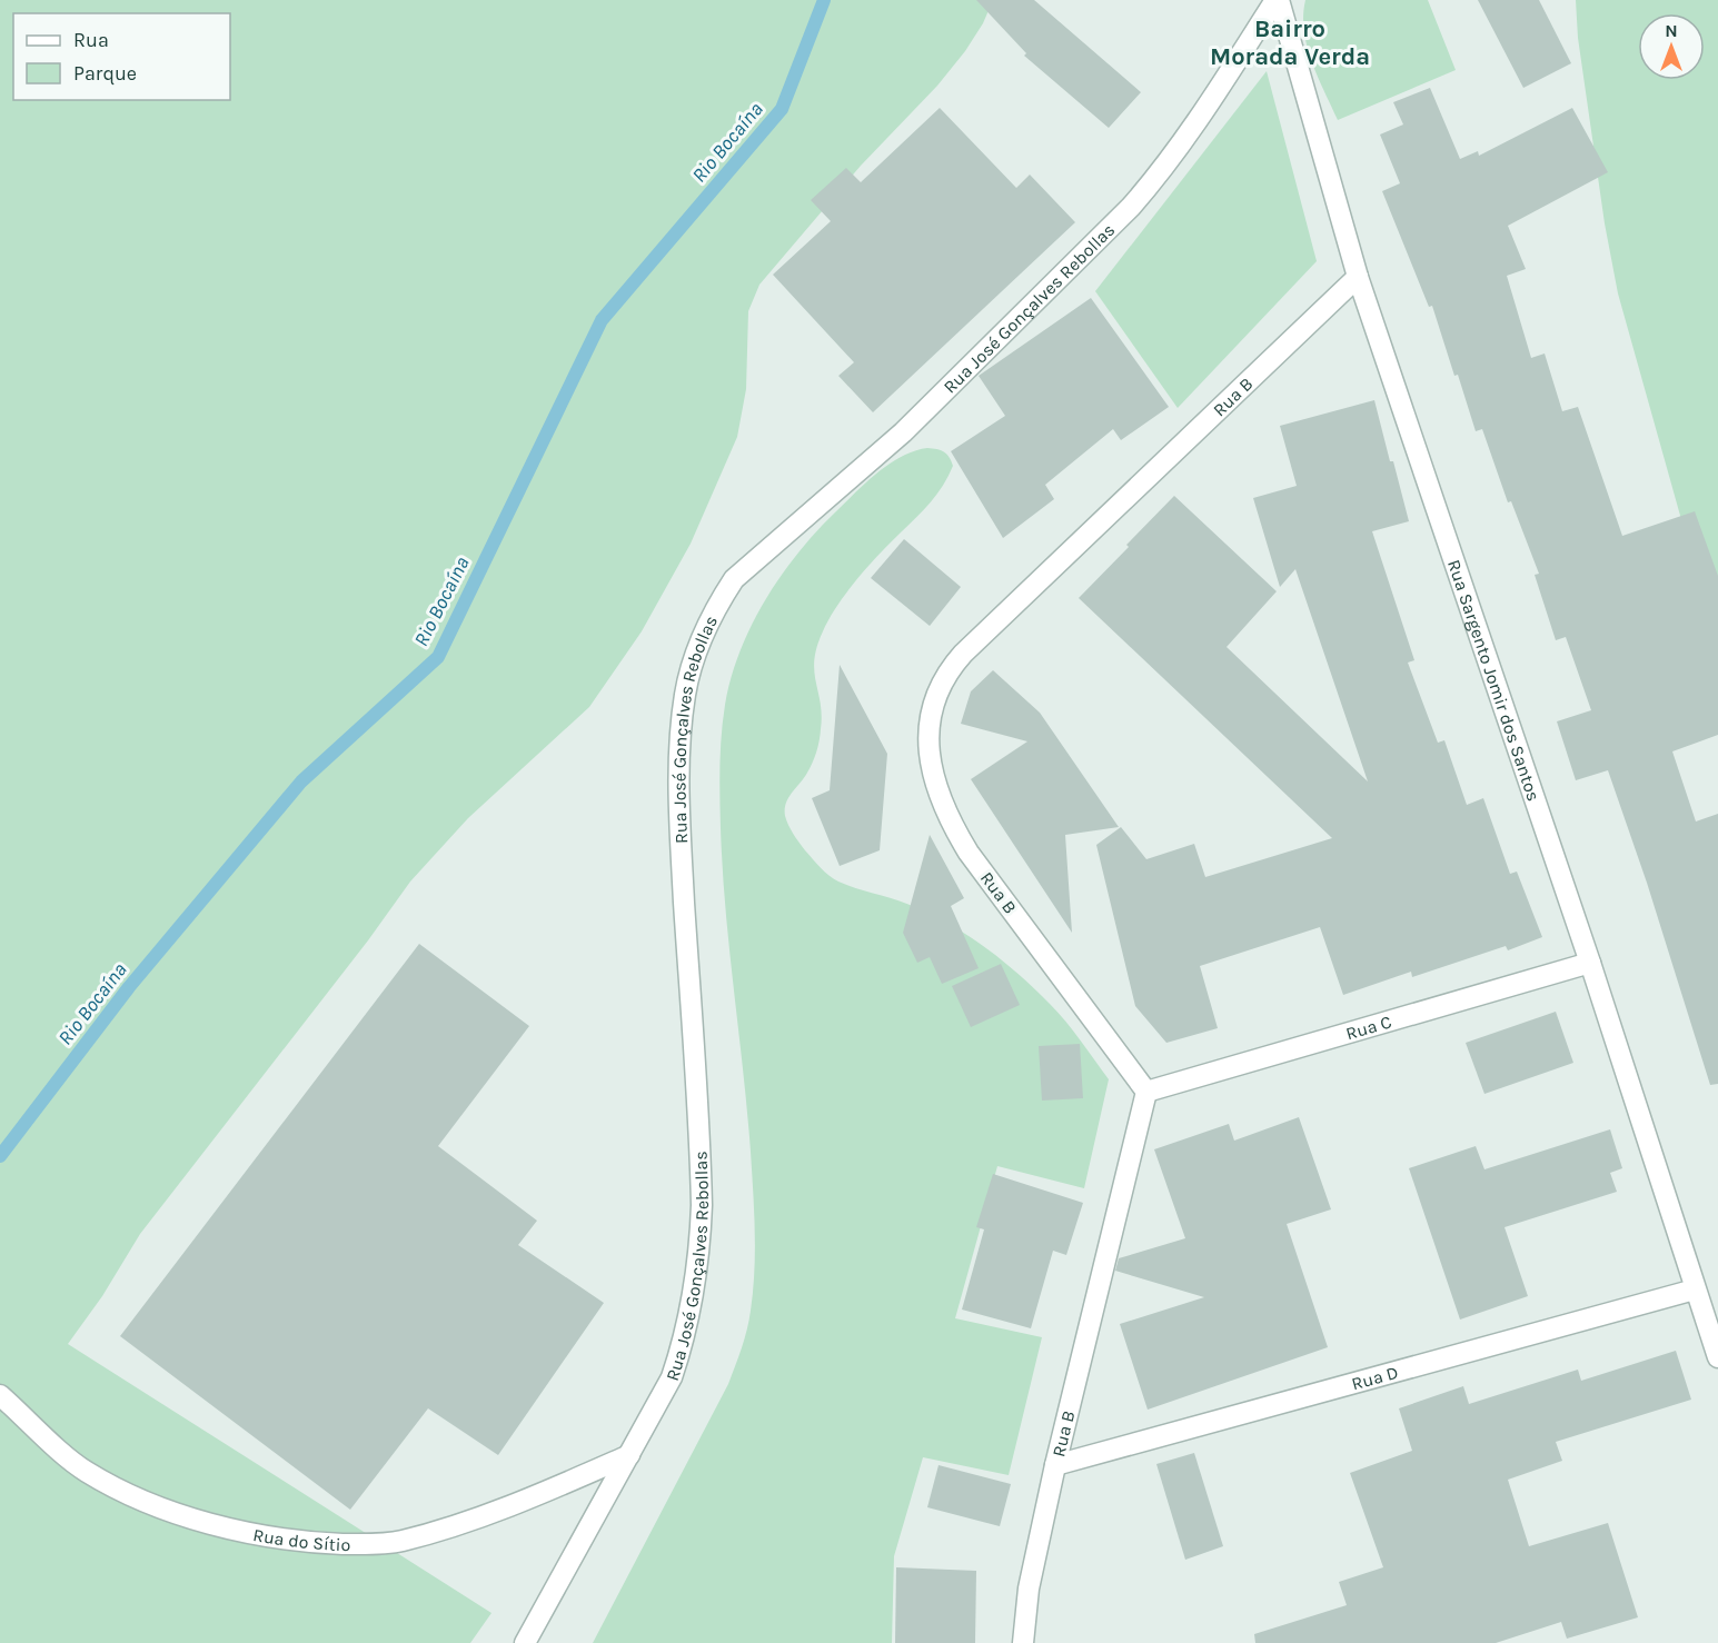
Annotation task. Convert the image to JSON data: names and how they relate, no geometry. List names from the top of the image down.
{
  "streets": {
    "street": [
      "Rua José Gonçalves Rebollas",
      "Rua B",
      "Rua Sargento Jomir dos Santos",
      "Rua C",
      "Rua D",
      "Rua do Sítio"
    ]
  },
  "crossings": [
    ["Rua José Gonçalves Rebollas", "Rua Sargento Jomir dos Santos"],
    ["Rua José Gonçalves Rebollas", "Rua do Sítio"],
    ["Rua B", "Rua Sargento Jomir dos Santos"],
    ["Rua B", "Rua C"],
    ["Rua B", "Rua D"],
    ["Rua Sargento Jomir dos Santos", "Rua C"],
    ["Rua Sargento Jomir dos Santos", "Rua D"]
  ],
  "districts": ["Bairro Morada Verda"],
  "water": ["Rio Bocaína"],
  "legend": ["Rua", "Parque"],
  "north": "top"
}
